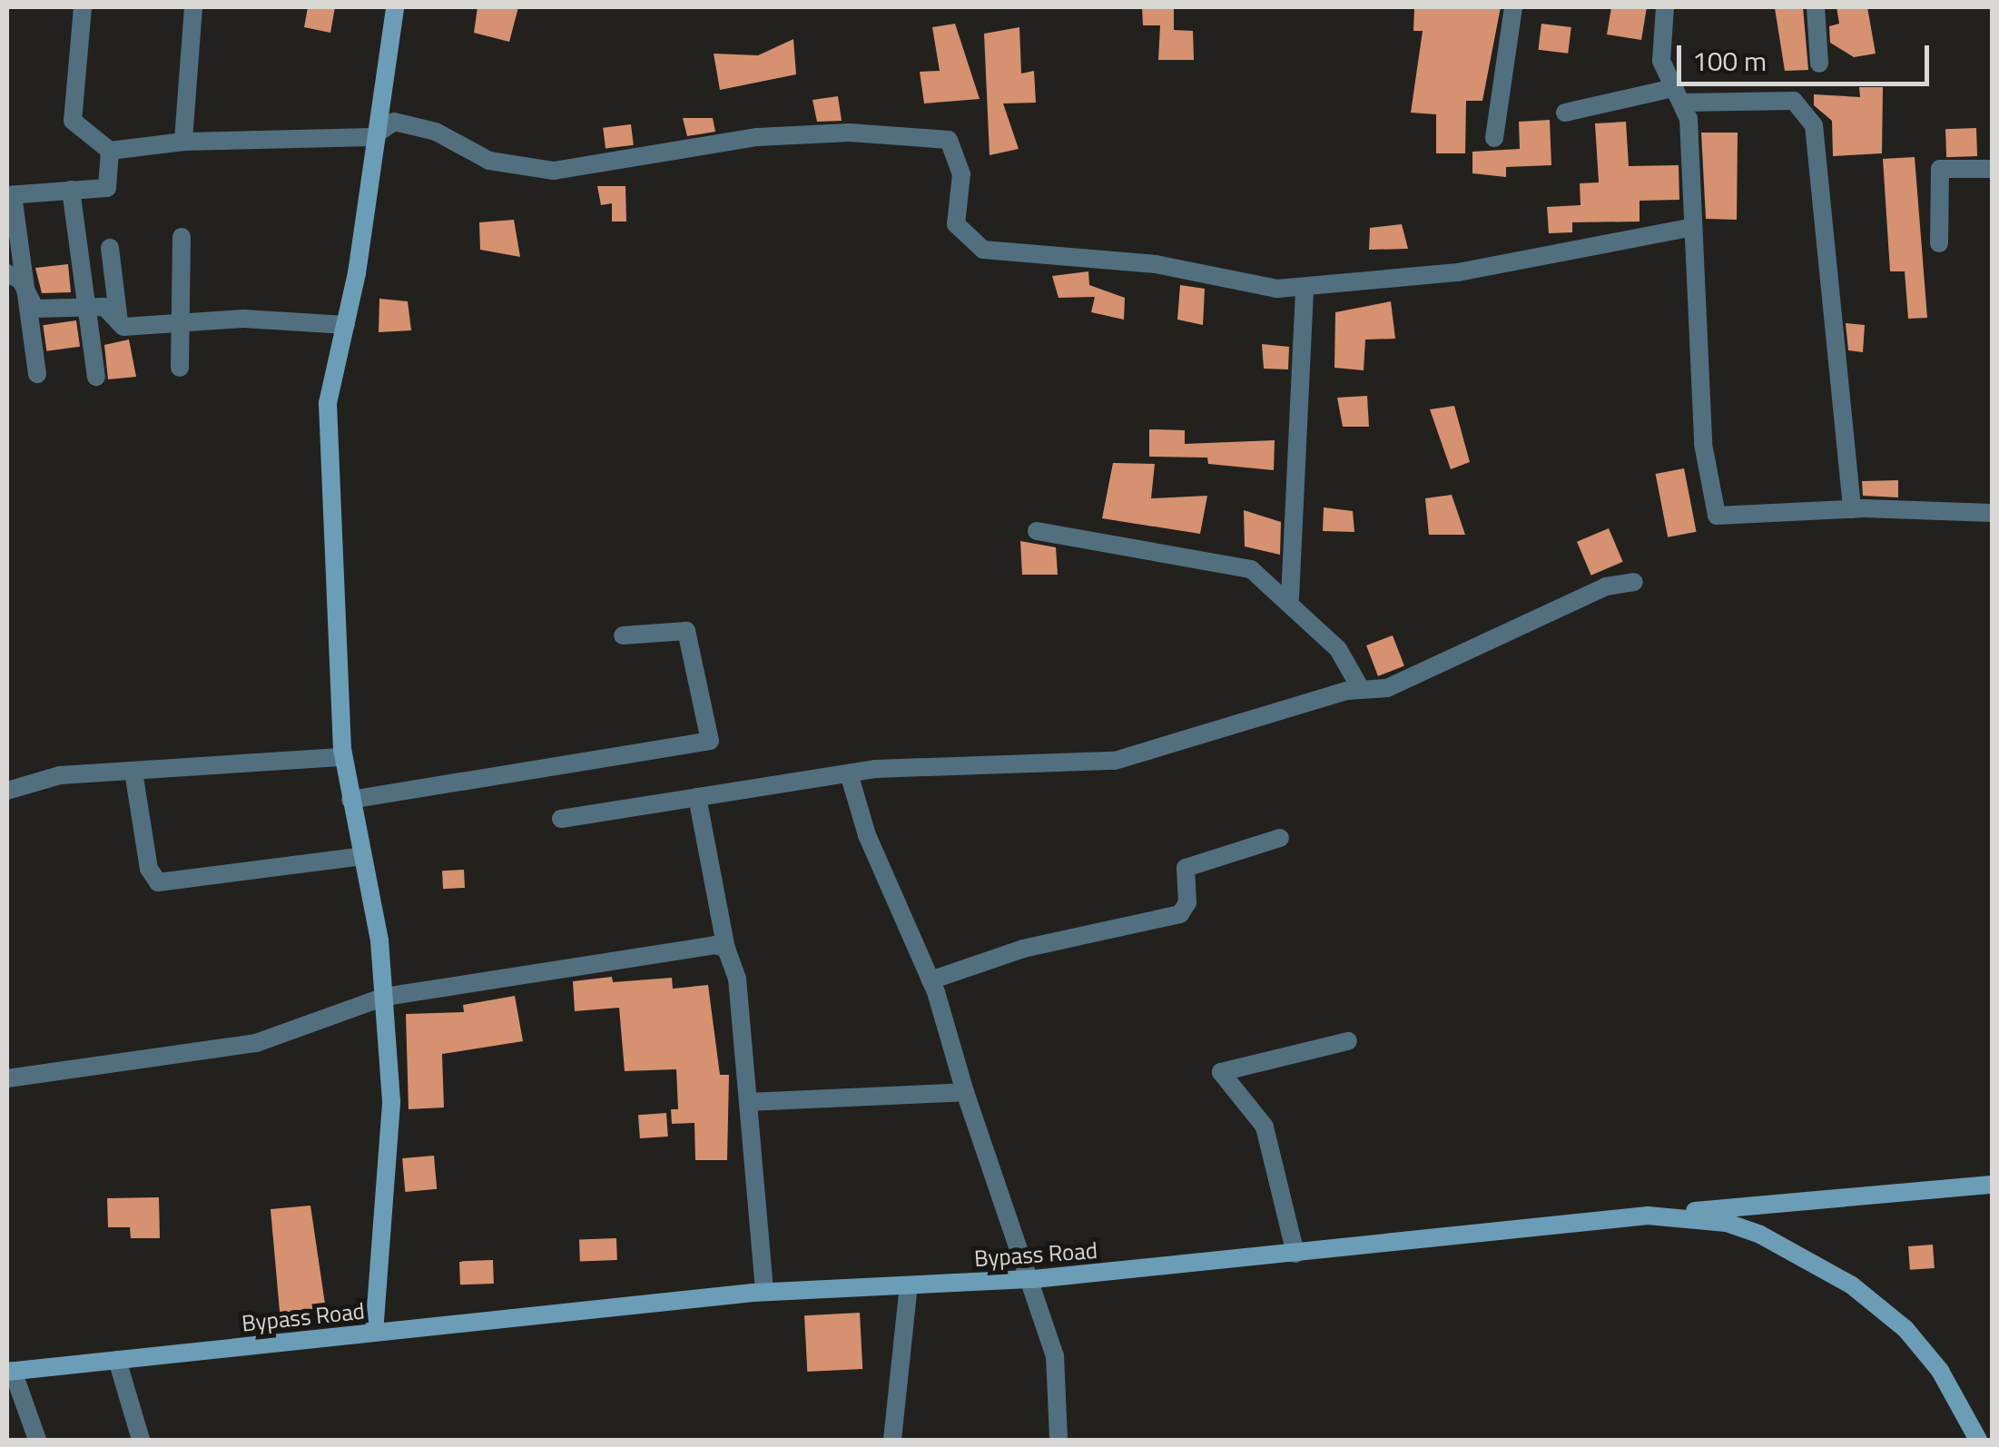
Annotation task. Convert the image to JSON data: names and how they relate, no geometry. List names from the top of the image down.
{
  "streets": {
    "main road": ["Bypass Road"]
  },
  "scale_bar": "100 m"
}
